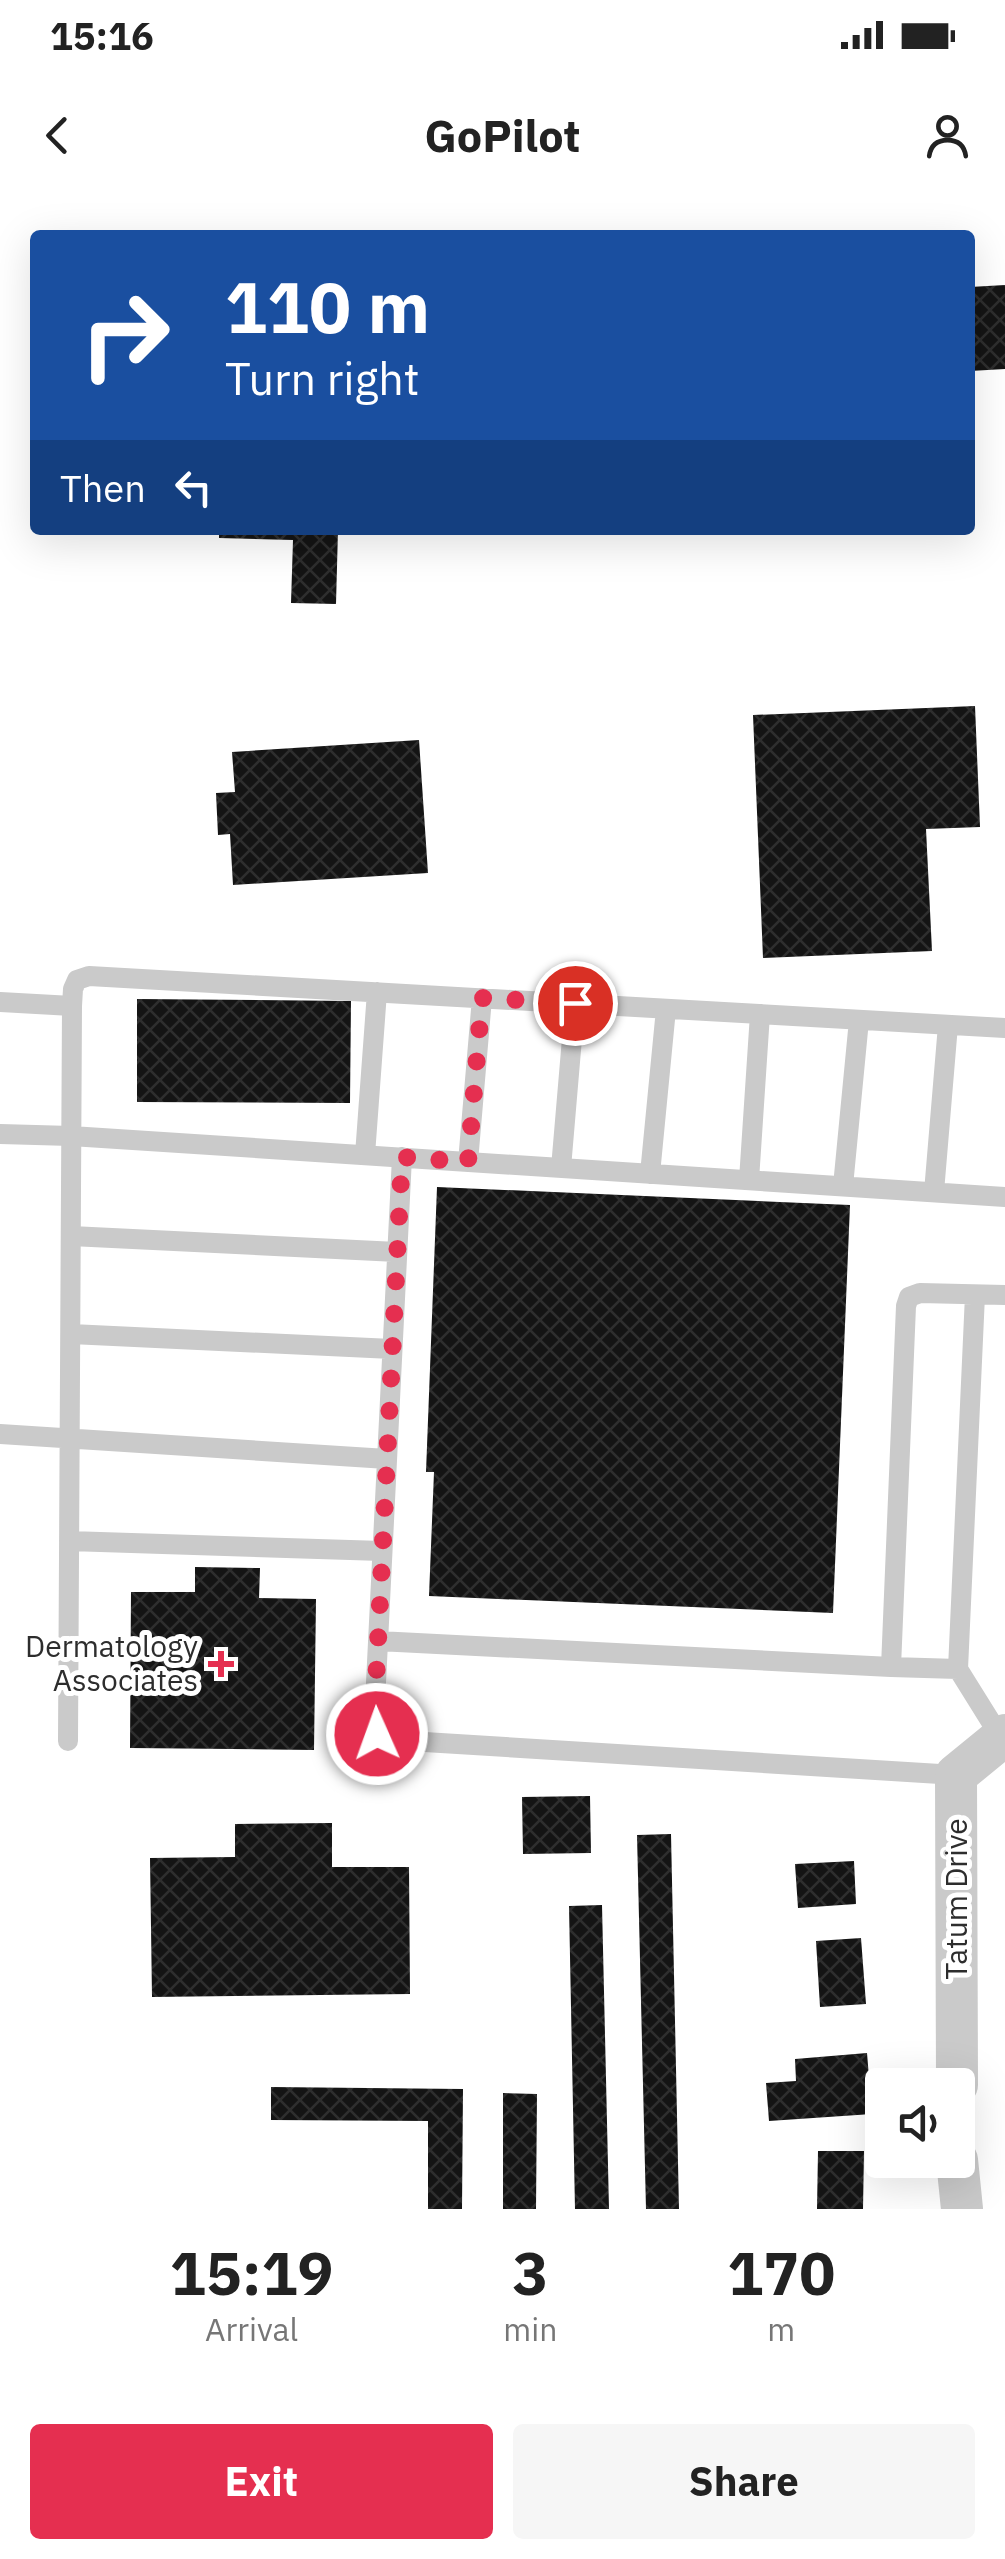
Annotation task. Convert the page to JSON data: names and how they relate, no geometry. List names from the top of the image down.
{
  "streets": {
    "street": ["Tatum Drive"]
  },
  "places": {
    "health": ["Dermatology Associates"]
  },
  "page": {
    "status": "15:16",
    "header": "GoPilot",
    "turn": ["110 m", "Turn right"],
    "then": "Then",
    "eta": [
      "15:19",
      "Arrival",
      "3",
      "min",
      "170",
      "m"
    ],
    "buttons": ["Exit", "Share"]
  }
}
